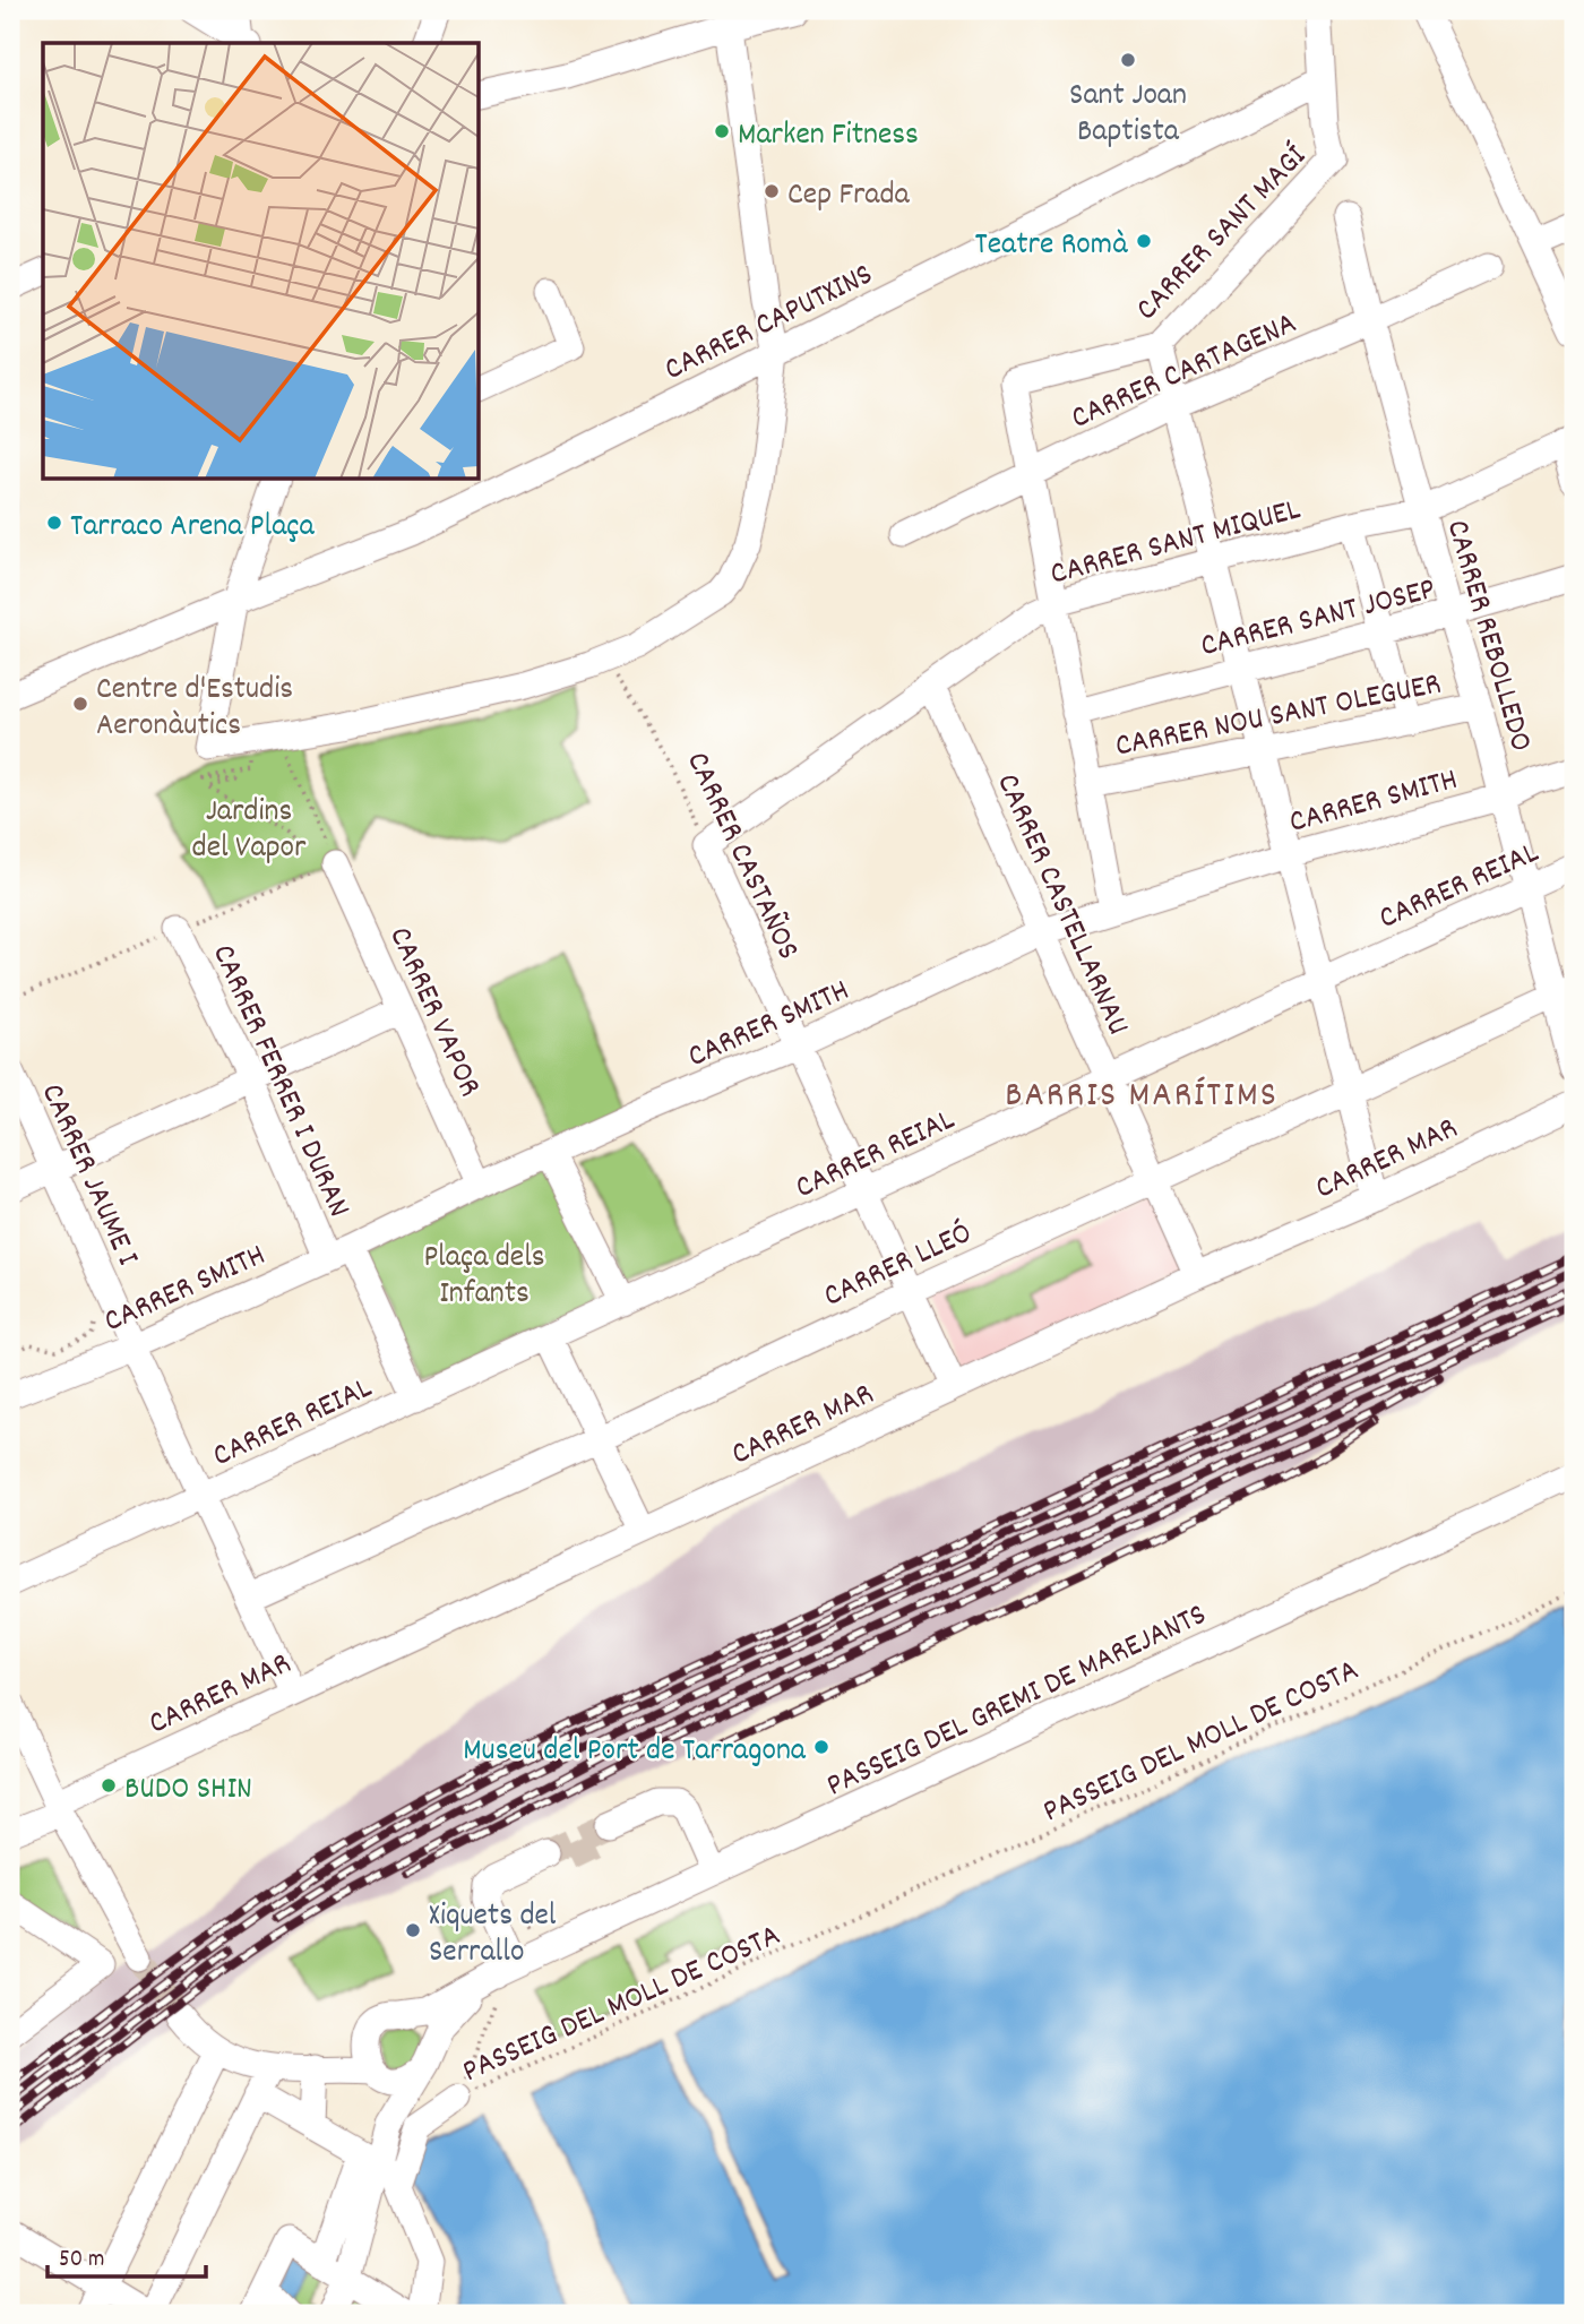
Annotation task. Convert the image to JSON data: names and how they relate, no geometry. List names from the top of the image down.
{
  "streets": {
    "street": [
      "CARRER SANT MAGÍ",
      "CARRER CAPUTXINS",
      "CARRER CARTAGENA",
      "CARRER SANT MIQUEL",
      "CARRER SANT JOSEP",
      "CARRER REBOLLEDO",
      "CARRER NOU SANT OLEGUER",
      "CARRER SMITH",
      "CARRER CASTAÑOS",
      "CARRER REIAL",
      "CARRER CASTELLARNAU",
      "CARRER VAPOR",
      "CARRER FERRER I DURAN",
      "CARRER MAR",
      "CARRER JAUME I",
      "CARRER LLEÓ",
      "PASSEIG DEL GREMI DE MAREJANTS"
    ],
    "path": ["PASSEIG DEL MOLL DE COSTA"]
  },
  "crossings": [
    ["CARRER SANT MAGÍ", "CARRER CAPUTXINS"],
    ["CARRER SANT MAGÍ", "CARRER CARTAGENA"],
    ["CARRER CARTAGENA", "CARRER REBOLLEDO"],
    ["CARRER SANT MIQUEL", "CARRER REBOLLEDO"],
    ["CARRER SANT MIQUEL", "CARRER CASTAÑOS"],
    ["CARRER SANT MIQUEL", "CARRER CASTELLARNAU"],
    ["CARRER SANT JOSEP", "CARRER REBOLLEDO"],
    ["CARRER REBOLLEDO", "CARRER NOU SANT OLEGUER"],
    ["CARRER REBOLLEDO", "CARRER SMITH"],
    ["CARRER REBOLLEDO", "CARRER REIAL"],
    ["CARRER REBOLLEDO", "CARRER LLEÓ"],
    ["CARRER SMITH", "CARRER CASTAÑOS"],
    ["CARRER SMITH", "CARRER CASTELLARNAU"],
    ["CARRER SMITH", "CARRER VAPOR"],
    ["CARRER SMITH", "CARRER FERRER I DURAN"],
    ["CARRER SMITH", "CARRER JAUME I"],
    ["CARRER CASTAÑOS", "CARRER REIAL"],
    ["CARRER CASTAÑOS", "CARRER MAR"],
    ["CARRER CASTAÑOS", "CARRER LLEÓ"],
    ["CARRER REIAL", "CARRER CASTELLARNAU"],
    ["CARRER REIAL", "CARRER JAUME I"],
    ["CARRER CASTELLARNAU", "CARRER MAR"],
    ["CARRER CASTELLARNAU", "CARRER LLEÓ"],
    ["CARRER MAR", "CARRER JAUME I"],
    ["CARRER JAUME I", "CARRER LLEÓ"],
    ["PASSEIG DEL GREMI DE MAREJANTS", "PASSEIG DEL MOLL DE COSTA"]
  ],
  "districts": ["BARRIS MARÍTIMS"],
  "parks": ["Jardins del Vapor", "Plaça dels Infants"],
  "places": [
    "Sant Joan Baptista",
    "Marken Fitness",
    "Cep Frada",
    "Teatre Romà",
    "Tarraco Arena Plaça",
    "Centre d'Estudis Aeronàutics",
    "Museu del Port de Tarragona",
    "BUDO SHIN",
    "Xiquets del Serrallo"
  ],
  "scale_bar": "50 m"
}
